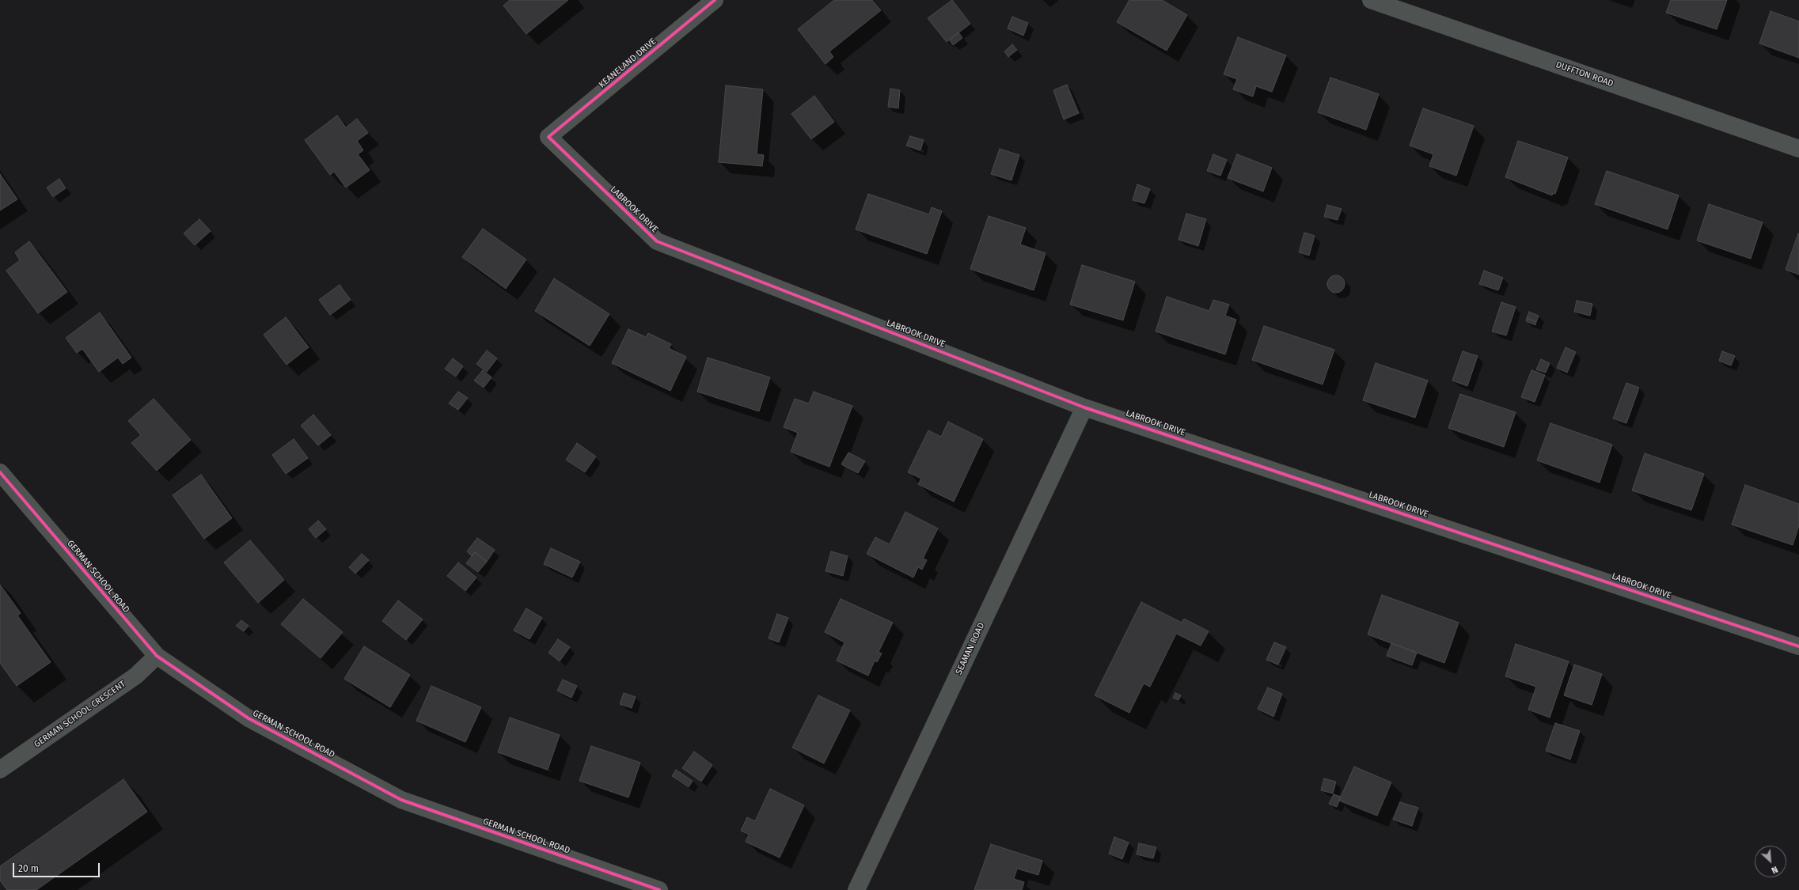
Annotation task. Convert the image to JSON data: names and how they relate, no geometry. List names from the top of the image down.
{
  "streets": {
    "street": [
      "KEANELAND DRIVE",
      "DUFFTON ROAD",
      "LABROOK DRIVE",
      "GERMAN SCHOOL ROAD",
      "SEAMAN ROAD",
      "GERMAN SCHOOL CRESCENT"
    ]
  },
  "crossings": [
    ["KEANELAND DRIVE", "LABROOK DRIVE"],
    ["LABROOK DRIVE", "SEAMAN ROAD"],
    ["GERMAN SCHOOL ROAD", "GERMAN SCHOOL CRESCENT"]
  ],
  "scale_bar": "20 m",
  "north": "bottom right"
}
